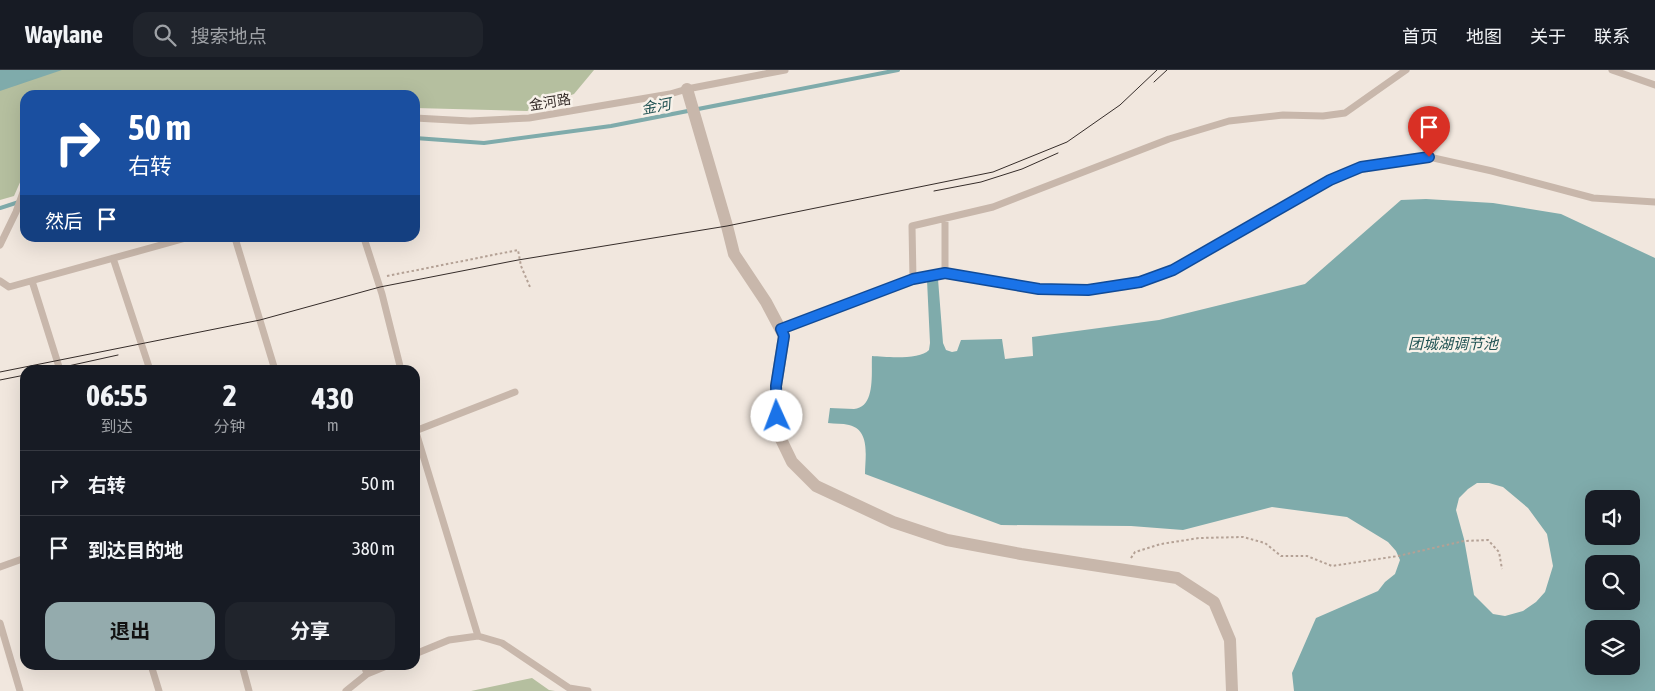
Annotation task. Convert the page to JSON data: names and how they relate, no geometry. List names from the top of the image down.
{
  "streets": {
    "lane": ["金河路"]
  },
  "water": ["金河", "团城湖调节池"],
  "page": {
    "header": "Waylane",
    "search": "搜索地点",
    "nav": [
      "首页",
      "地图",
      "关于",
      "联系"
    ],
    "turn": ["50 m", "右转"],
    "then": "然后",
    "eta": [
      "06:55",
      "到达",
      "2",
      "分钟",
      "430",
      "m"
    ],
    "list": [
      {
        "name": "右转",
        "value": "50 m"
      },
      {
        "name": "到达目的地",
        "value": "380 m"
      }
    ],
    "buttons": ["退出", "分享"]
  }
}
